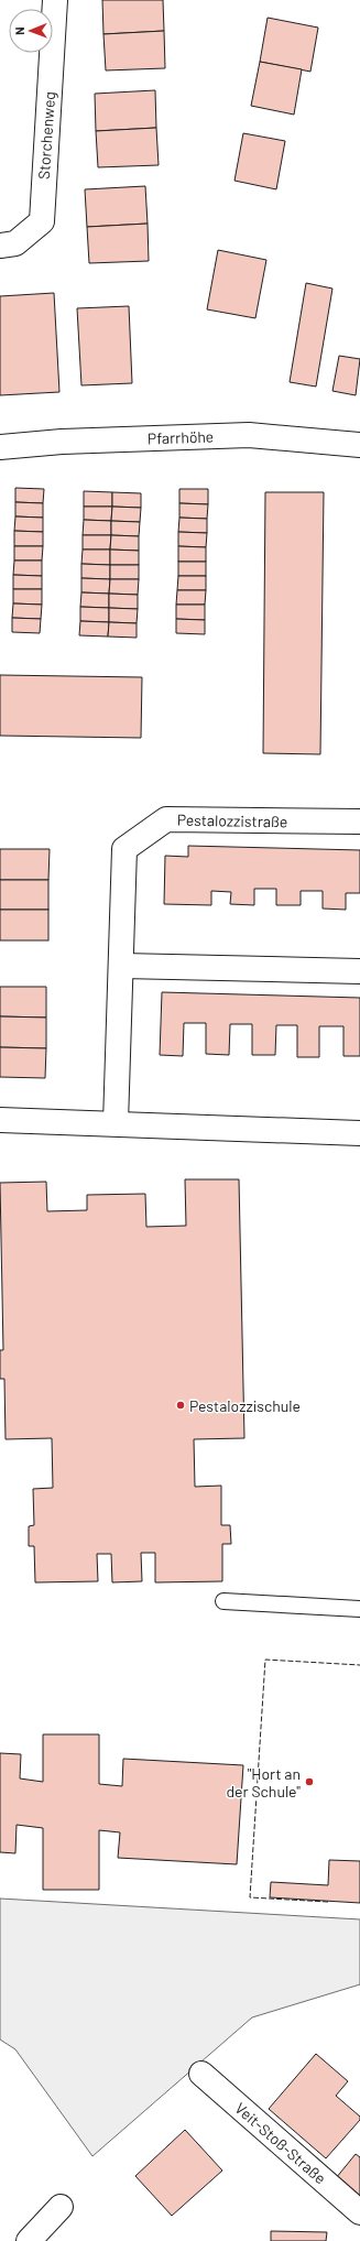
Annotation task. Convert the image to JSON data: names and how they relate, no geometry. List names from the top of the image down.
{
  "streets": {
    "street": [
      "Storchenweg",
      "Pfarrhöhe",
      "Pestalozzistraße",
      "Veit-Stoß-Straße"
    ]
  },
  "places": ["Pestalozzischule", "\"Hort an der Schule\""],
  "north": "left"
}
